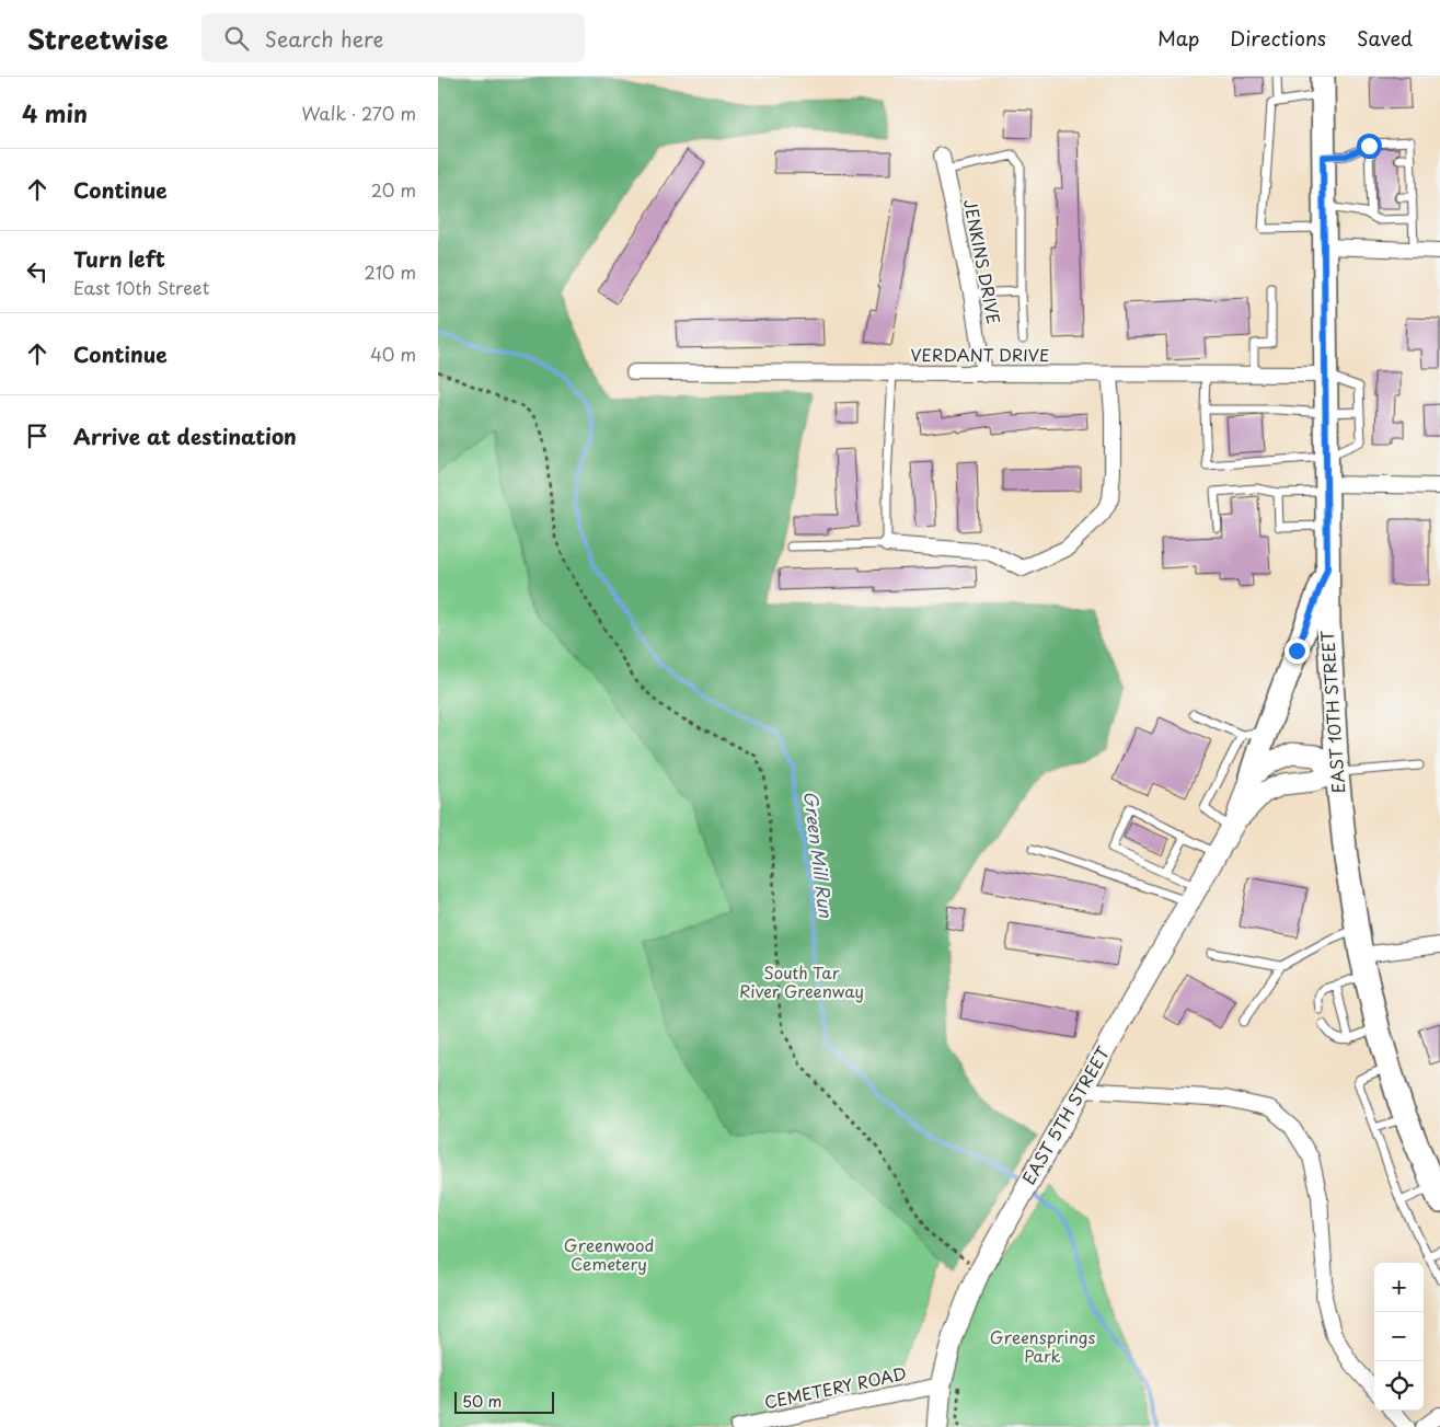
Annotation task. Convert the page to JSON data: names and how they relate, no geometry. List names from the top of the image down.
{
  "streets": {
    "main road": ["EAST 10TH STREET", "EAST 5TH STREET"],
    "street": ["JENKINS DRIVE", "VERDANT DRIVE", "CEMETERY ROAD"]
  },
  "crossings": [
    ["JENKINS DRIVE", "VERDANT DRIVE"],
    ["VERDANT DRIVE", "EAST 10TH STREET"],
    ["EAST 10TH STREET", "EAST 5TH STREET"],
    ["EAST 5TH STREET", "CEMETERY ROAD"]
  ],
  "water": ["Green Mill Run"],
  "parks": ["South Tar River Greenway", "Greenwood Cemetery", "Greensprings Park"],
  "scale_bar": "50 m",
  "page": {
    "header": "Streetwise",
    "search": "Search here",
    "nav": ["Map", "Directions", "Saved"],
    "heading": ["4 min", "Walk · 270 m"],
    "list": [
      ["Continue", "20 m"],
      ["Turn left", "East 10th Street", "210 m"],
      ["Continue", "40 m"],
      "Arrive at destination"
    ],
    "map_buttons": ["+", "−"],
    "scale": "50 m"
  }
}
